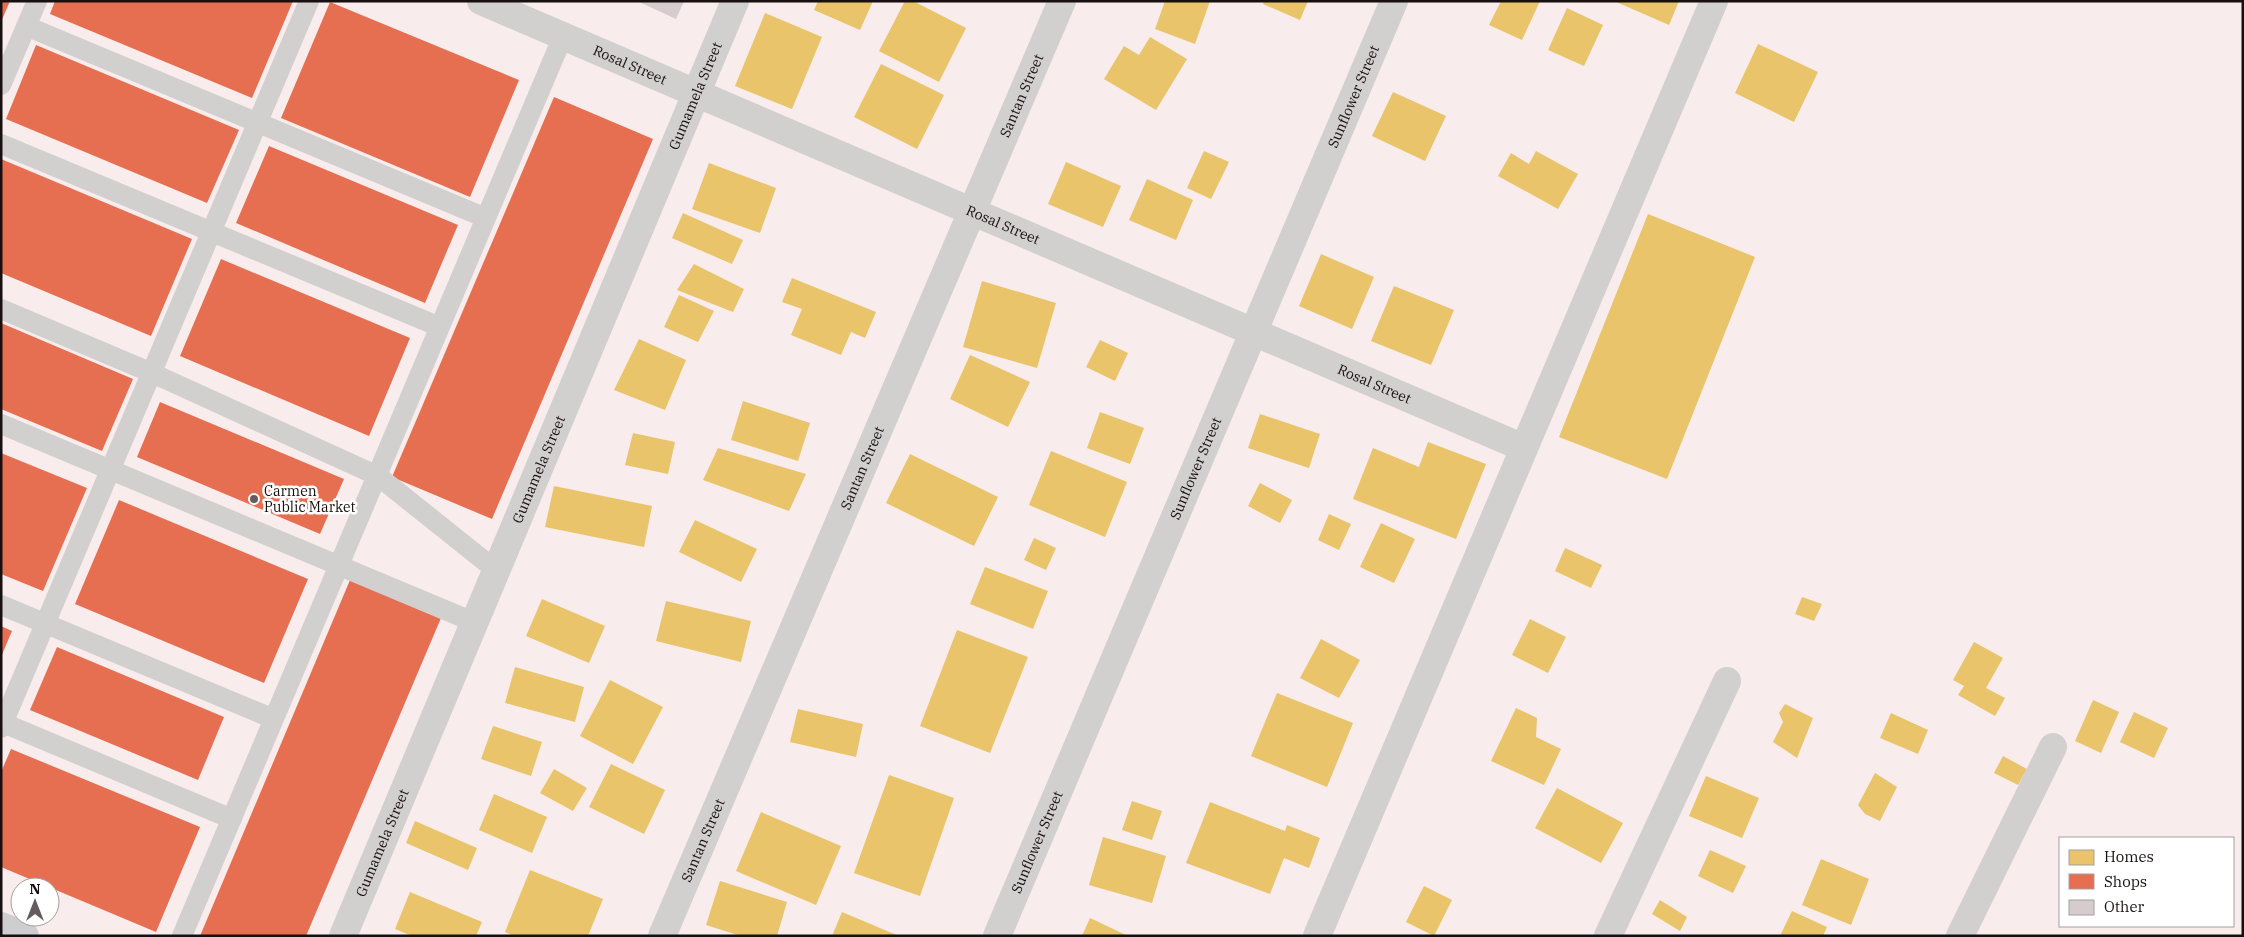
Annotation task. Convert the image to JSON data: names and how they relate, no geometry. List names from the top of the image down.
{
  "streets": {
    "street": [
      "Rosal Street",
      "Gumamela Street",
      "Santan Street",
      "Sunflower Street"
    ]
  },
  "crossings": [
    ["Rosal Street", "Gumamela Street"],
    ["Rosal Street", "Santan Street"],
    ["Rosal Street", "Sunflower Street"]
  ],
  "places": ["Carmen Public Market"],
  "legend": ["Homes", "Shops", "Other"],
  "north": "top"
}
